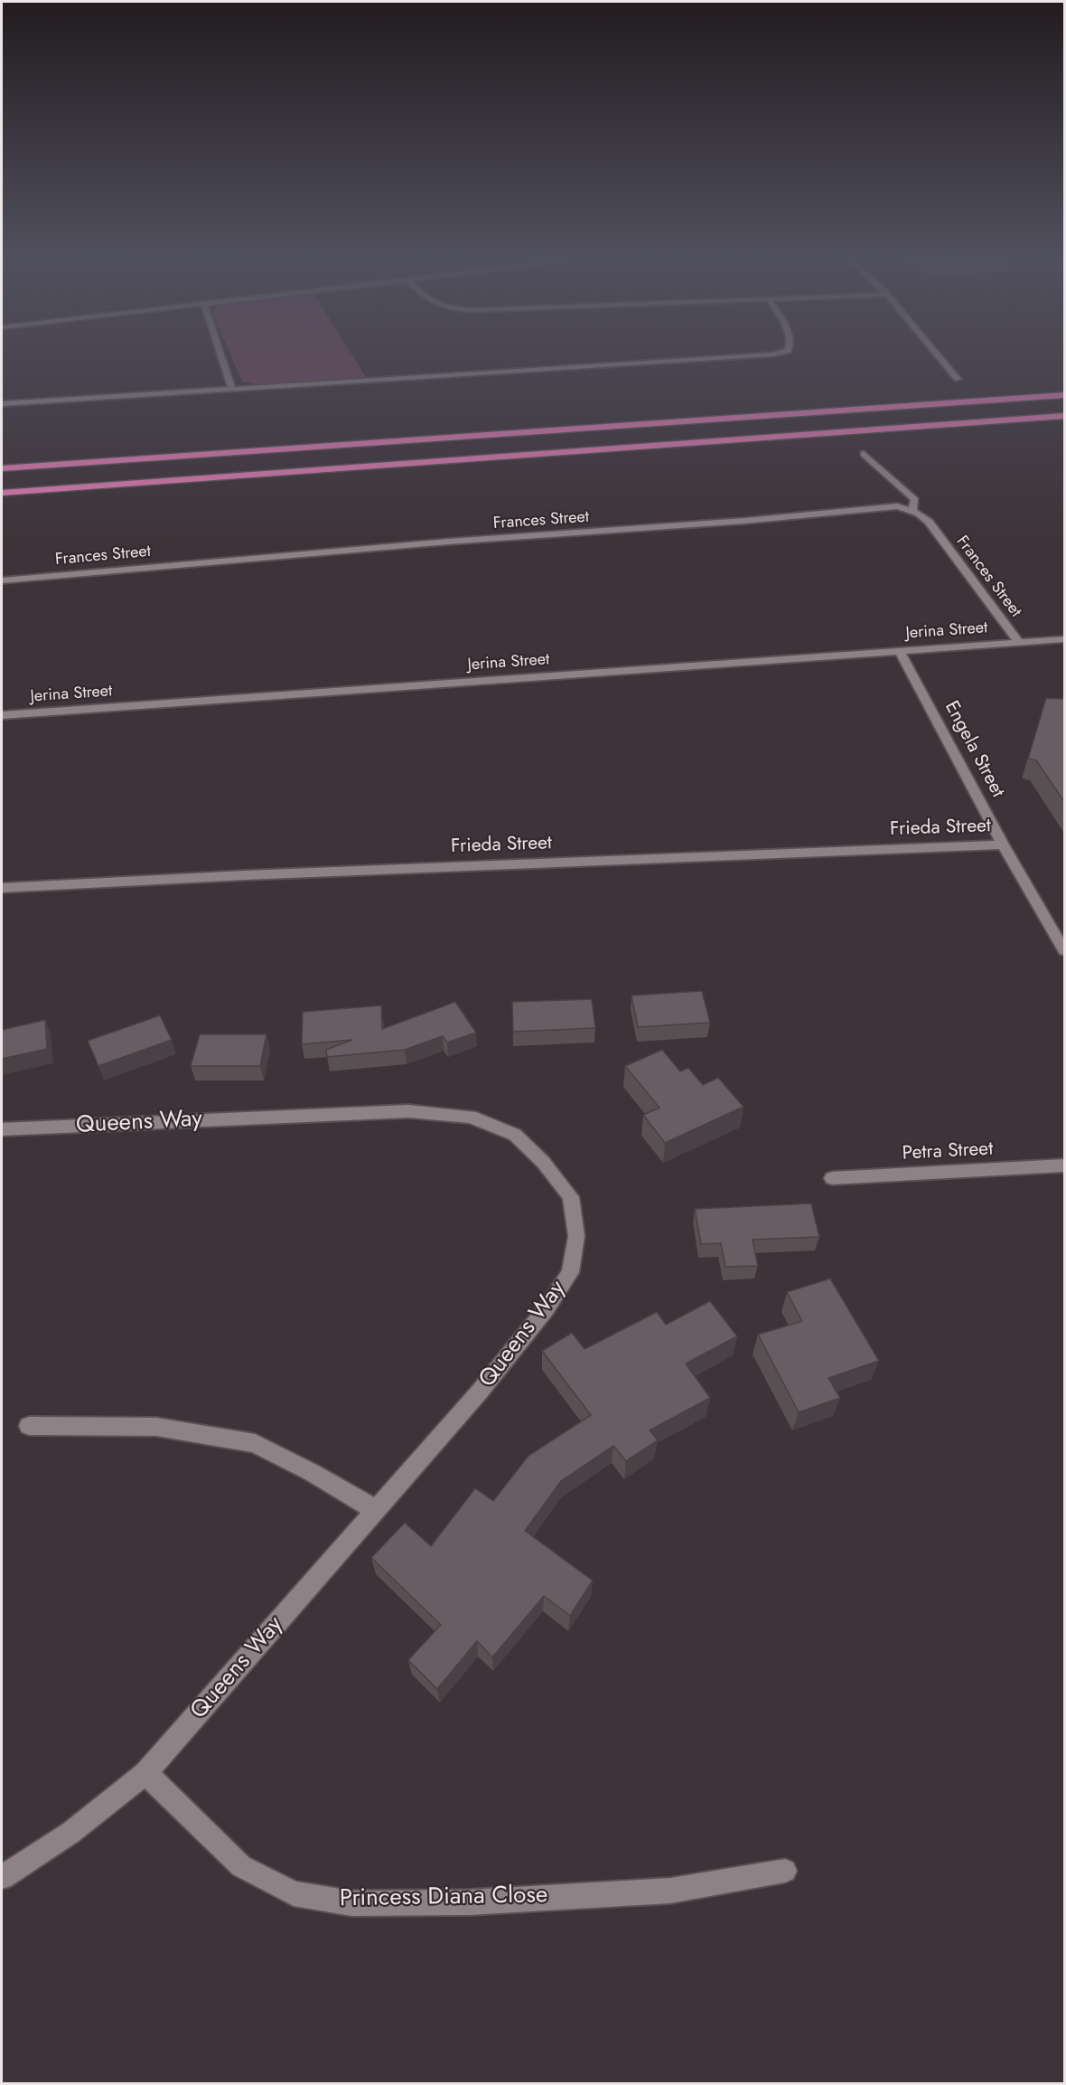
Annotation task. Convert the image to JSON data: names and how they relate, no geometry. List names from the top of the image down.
{
  "streets": {
    "street": [
      "Frances Street",
      "Jerina Street",
      "Engela Street",
      "Frieda Street",
      "Queens Way",
      "Petra Street",
      "Princess Diana Close"
    ]
  },
  "crossings": [
    ["Frances Street", "Jerina Street"],
    ["Jerina Street", "Engela Street"],
    ["Engela Street", "Frieda Street"],
    ["Queens Way", "Princess Diana Close"]
  ]
}
